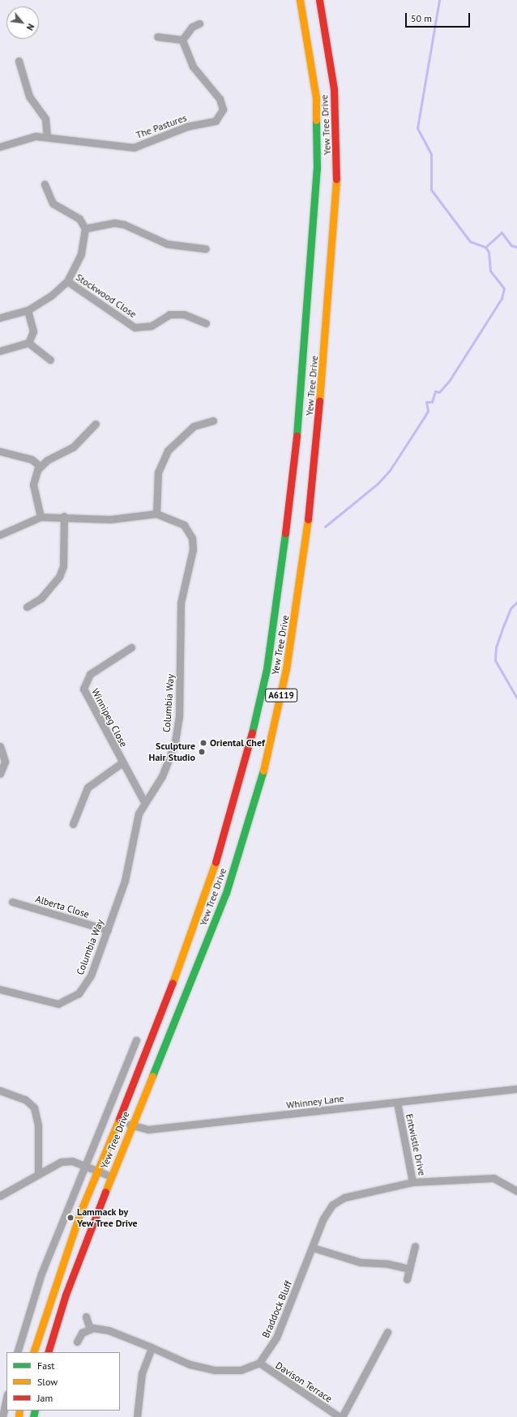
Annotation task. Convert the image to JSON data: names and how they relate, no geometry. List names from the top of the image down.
{
  "streets": {
    "highway": ["Yew Tree Drive", "A6119"],
    "street": [
      "The Pastures",
      "Stockwood Close",
      "Columbia Way",
      "Winnipeg Close",
      "Alberta Close",
      "Whinney Lane",
      "Entwistle Drive",
      "Braddock Bluff",
      "Davison Terrace"
    ]
  },
  "crossings": [
    ["Yew Tree Drive", "Whinney Lane"],
    ["Columbia Way", "Winnipeg Close"],
    ["Columbia Way", "Alberta Close"],
    ["Whinney Lane", "Entwistle Drive"],
    ["Entwistle Drive", "Braddock Bluff"],
    ["Braddock Bluff", "Davison Terrace"]
  ],
  "places": ["Oriental Chef", "Sculpture Hair Studio", "Lammack by Yew Tree Drive"],
  "legend": ["Fast", "Slow", "Jam"],
  "scale_bar": "50 m",
  "north": "bottom right"
}
